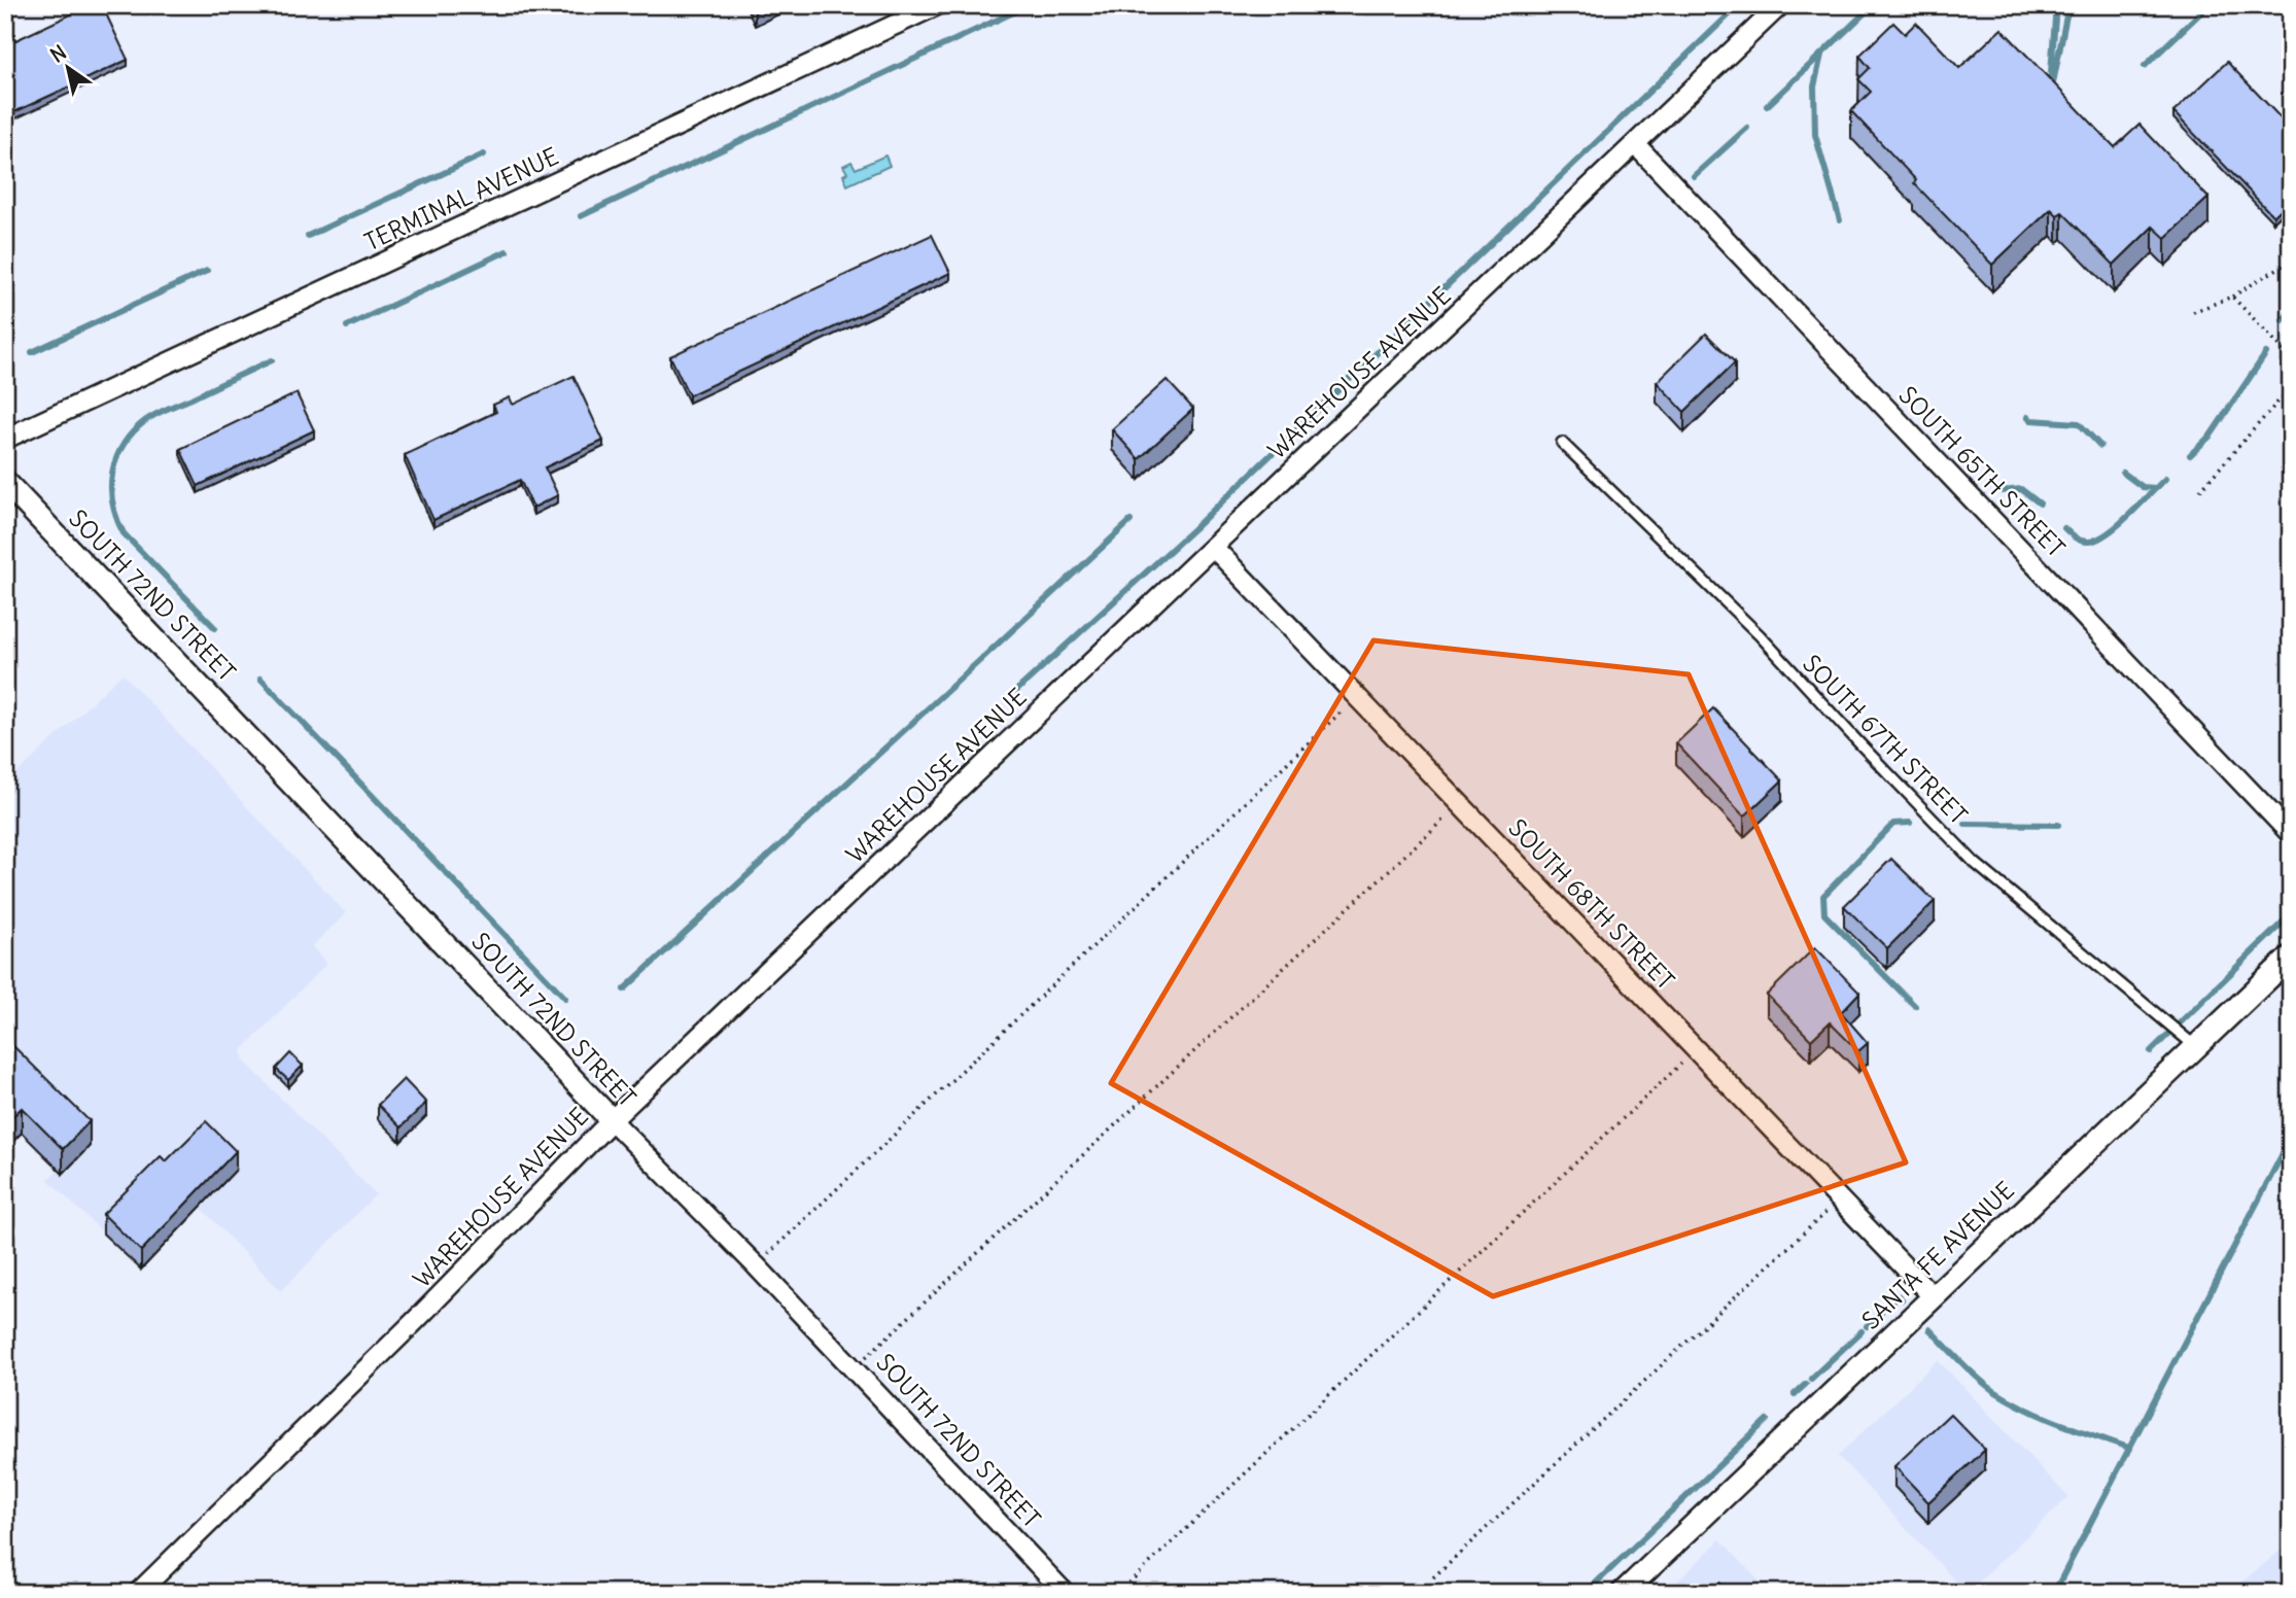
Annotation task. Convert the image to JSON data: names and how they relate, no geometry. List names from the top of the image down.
{
  "streets": {
    "street": [
      "TERMINAL AVENUE",
      "WAREHOUSE AVENUE",
      "SOUTH 65TH STREET",
      "SOUTH 72ND STREET",
      "SOUTH 68TH STREET",
      "SANTA FE AVENUE"
    ],
    "lane": ["SOUTH 67TH STREET"]
  },
  "crossings": [
    ["WAREHOUSE AVENUE", "SOUTH 65TH STREET"],
    ["WAREHOUSE AVENUE", "SOUTH 72ND STREET"],
    ["WAREHOUSE AVENUE", "SOUTH 68TH STREET"],
    ["SOUTH 67TH STREET", "SANTA FE AVENUE"],
    ["SOUTH 68TH STREET", "SANTA FE AVENUE"]
  ],
  "north": "top left"
}
